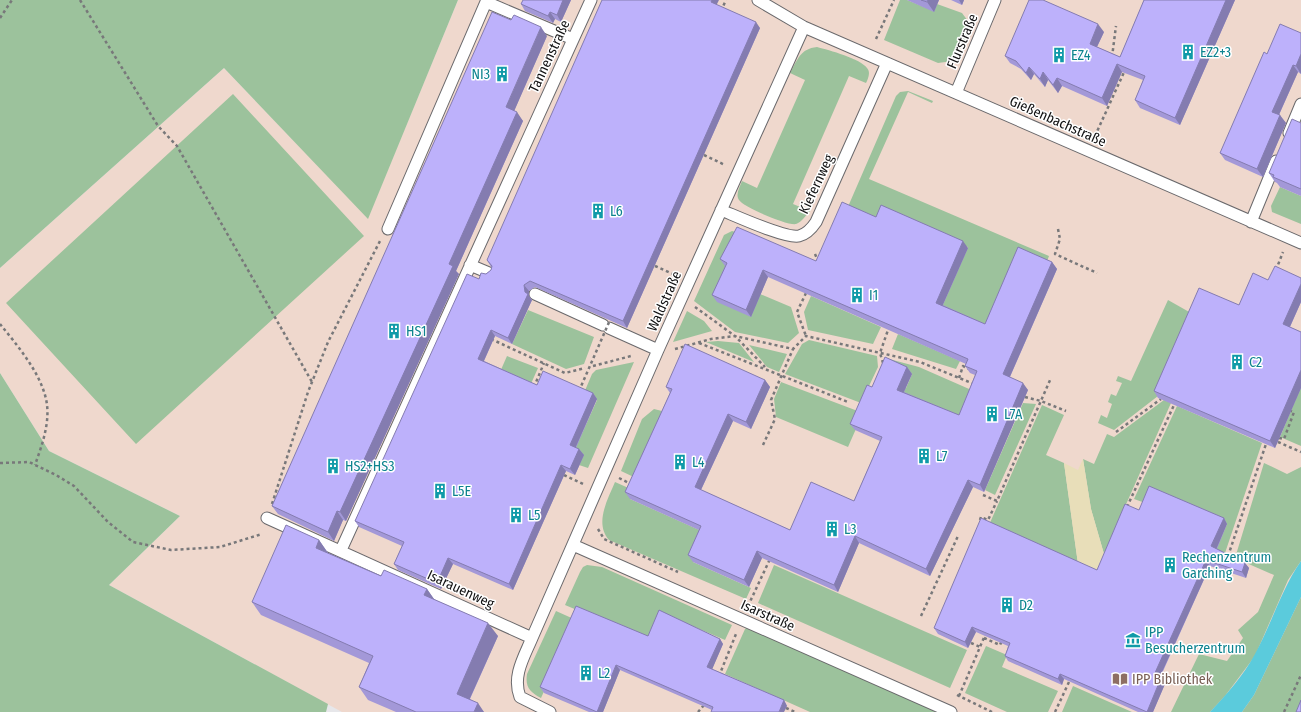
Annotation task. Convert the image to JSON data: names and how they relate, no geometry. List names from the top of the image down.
{
  "streets": {
    "lane": [
      "Flurstraße",
      "Tannenstraße",
      "Gießenbachstraße",
      "Kiefernweg",
      "Waldstraße",
      "Isarauenweg",
      "Isarstraße"
    ]
  },
  "crossings": [
    ["Flurstraße", "Gießenbachstraße"],
    ["Tannenstraße", "Isarauenweg"],
    ["Gießenbachstraße", "Kiefernweg"],
    ["Gießenbachstraße", "Waldstraße"],
    ["Kiefernweg", "Waldstraße"],
    ["Waldstraße", "Isarauenweg"],
    ["Waldstraße", "Isarstraße"]
  ],
  "places": {
    "building": [
      "EZ2+3",
      "EZ4",
      "NI3",
      "L6",
      "I1",
      "HS1",
      "C2",
      "L7A",
      "L7",
      "L4",
      "HS2+HS3",
      "L5E",
      "L5",
      "L3",
      "Rechenzentrum Garching",
      "D2",
      "L2"
    ],
    "museum": ["IPP Besucherzentrum"],
    "library": ["IPP Bibliothek"]
  }
}
